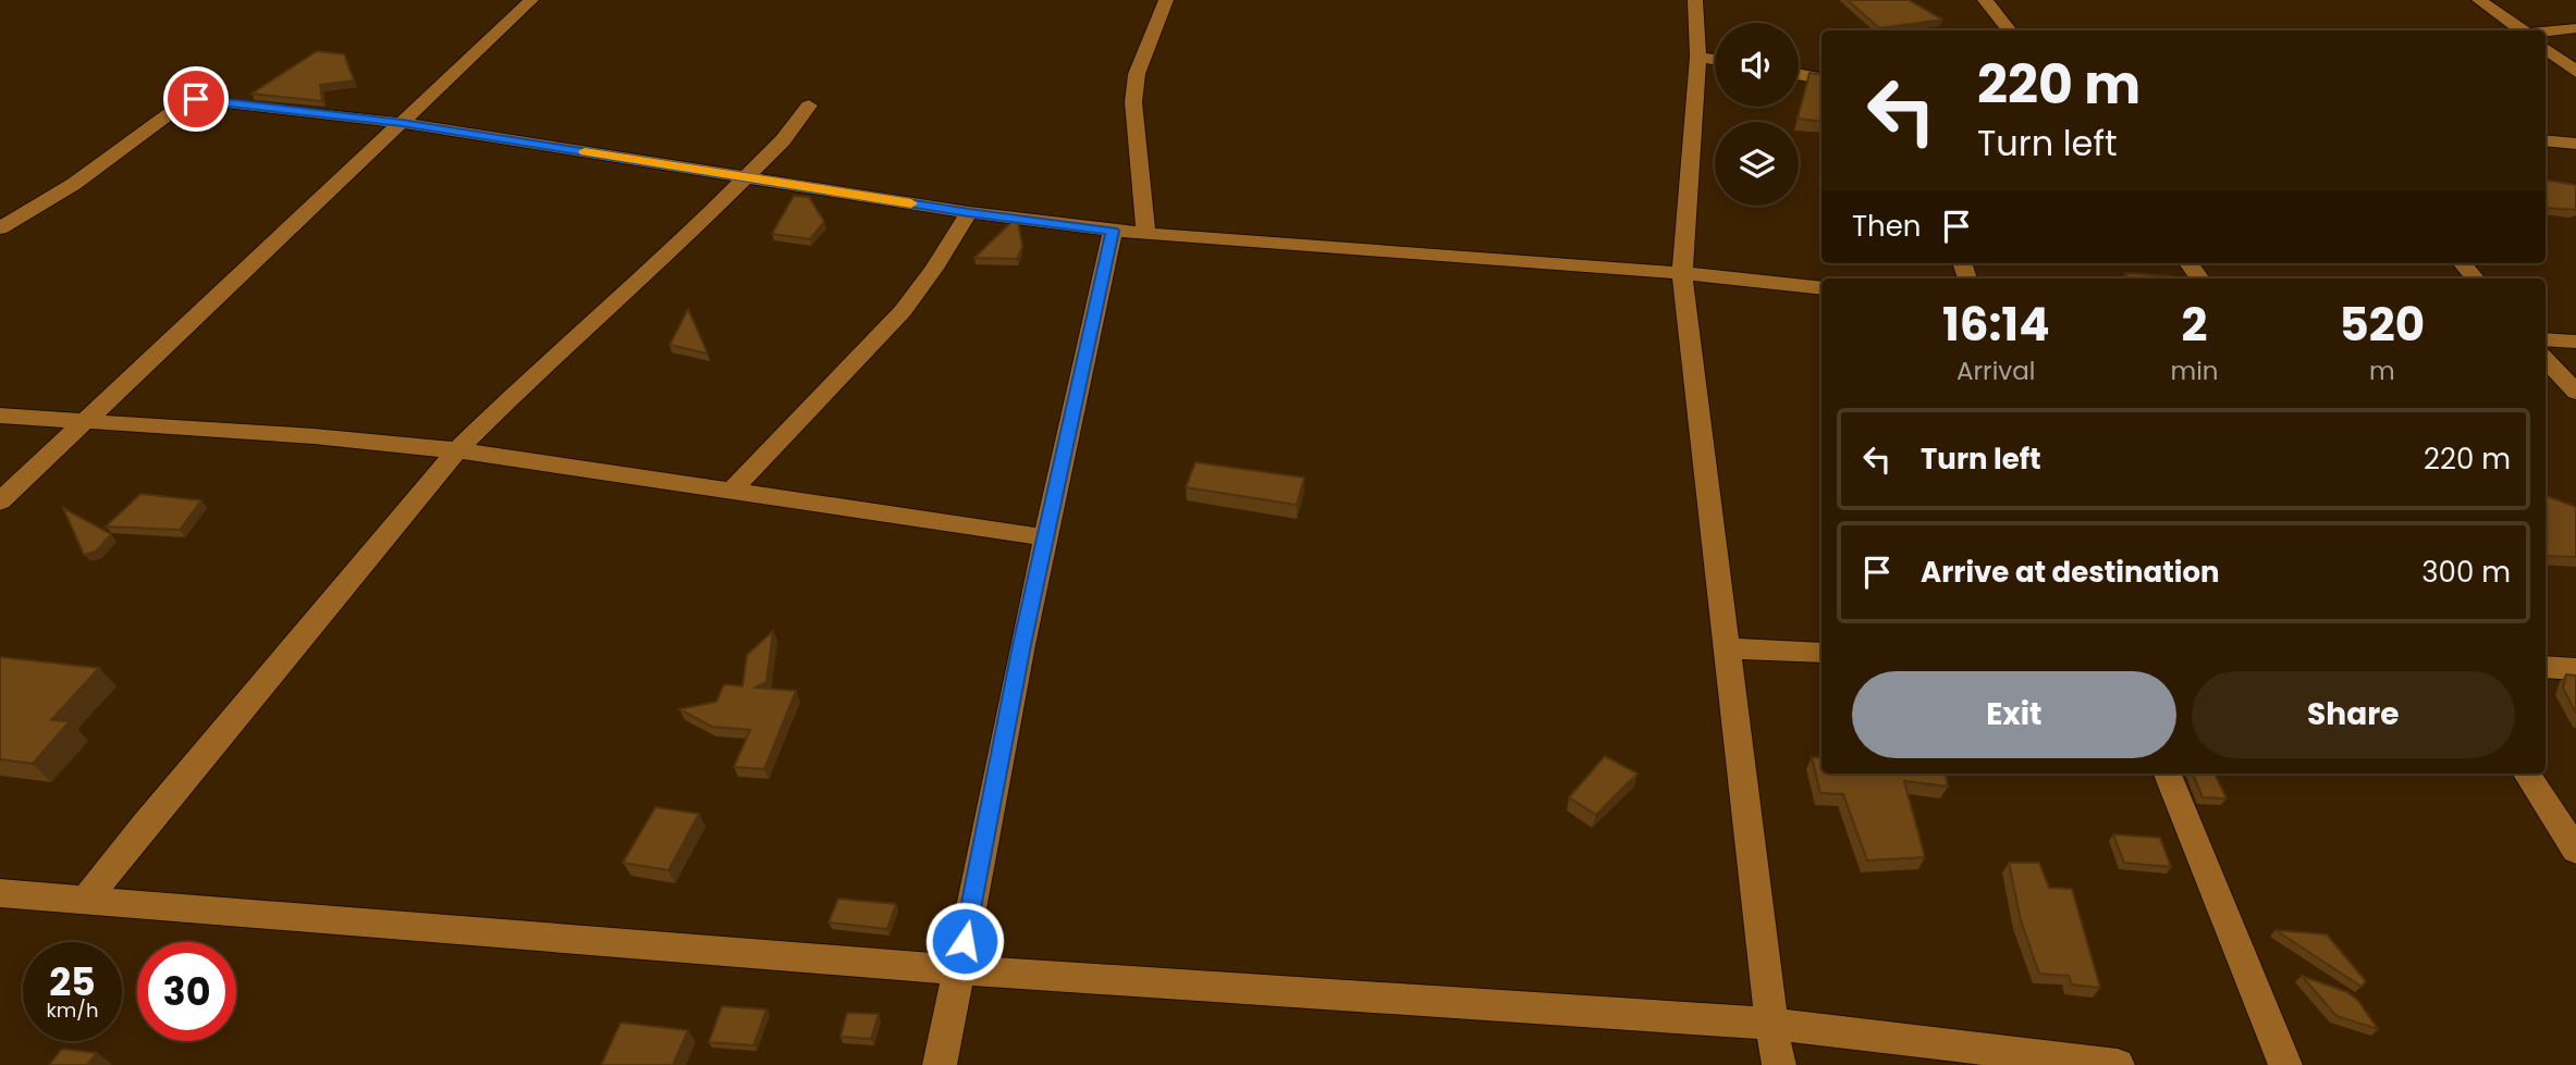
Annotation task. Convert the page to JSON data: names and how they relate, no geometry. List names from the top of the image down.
{
  "page": {
    "turn": ["220 m", "Turn left"],
    "then": "Then",
    "eta": [
      "16:14",
      "Arrival",
      "2",
      "min",
      "520",
      "m"
    ],
    "list": [
      {
        "name": "Turn left",
        "value": "220 m"
      },
      {
        "name": "Arrive at destination",
        "value": "300 m"
      }
    ],
    "buttons": ["Exit", "Share"],
    "speed": "25 km/h",
    "limit": "30"
  }
}
